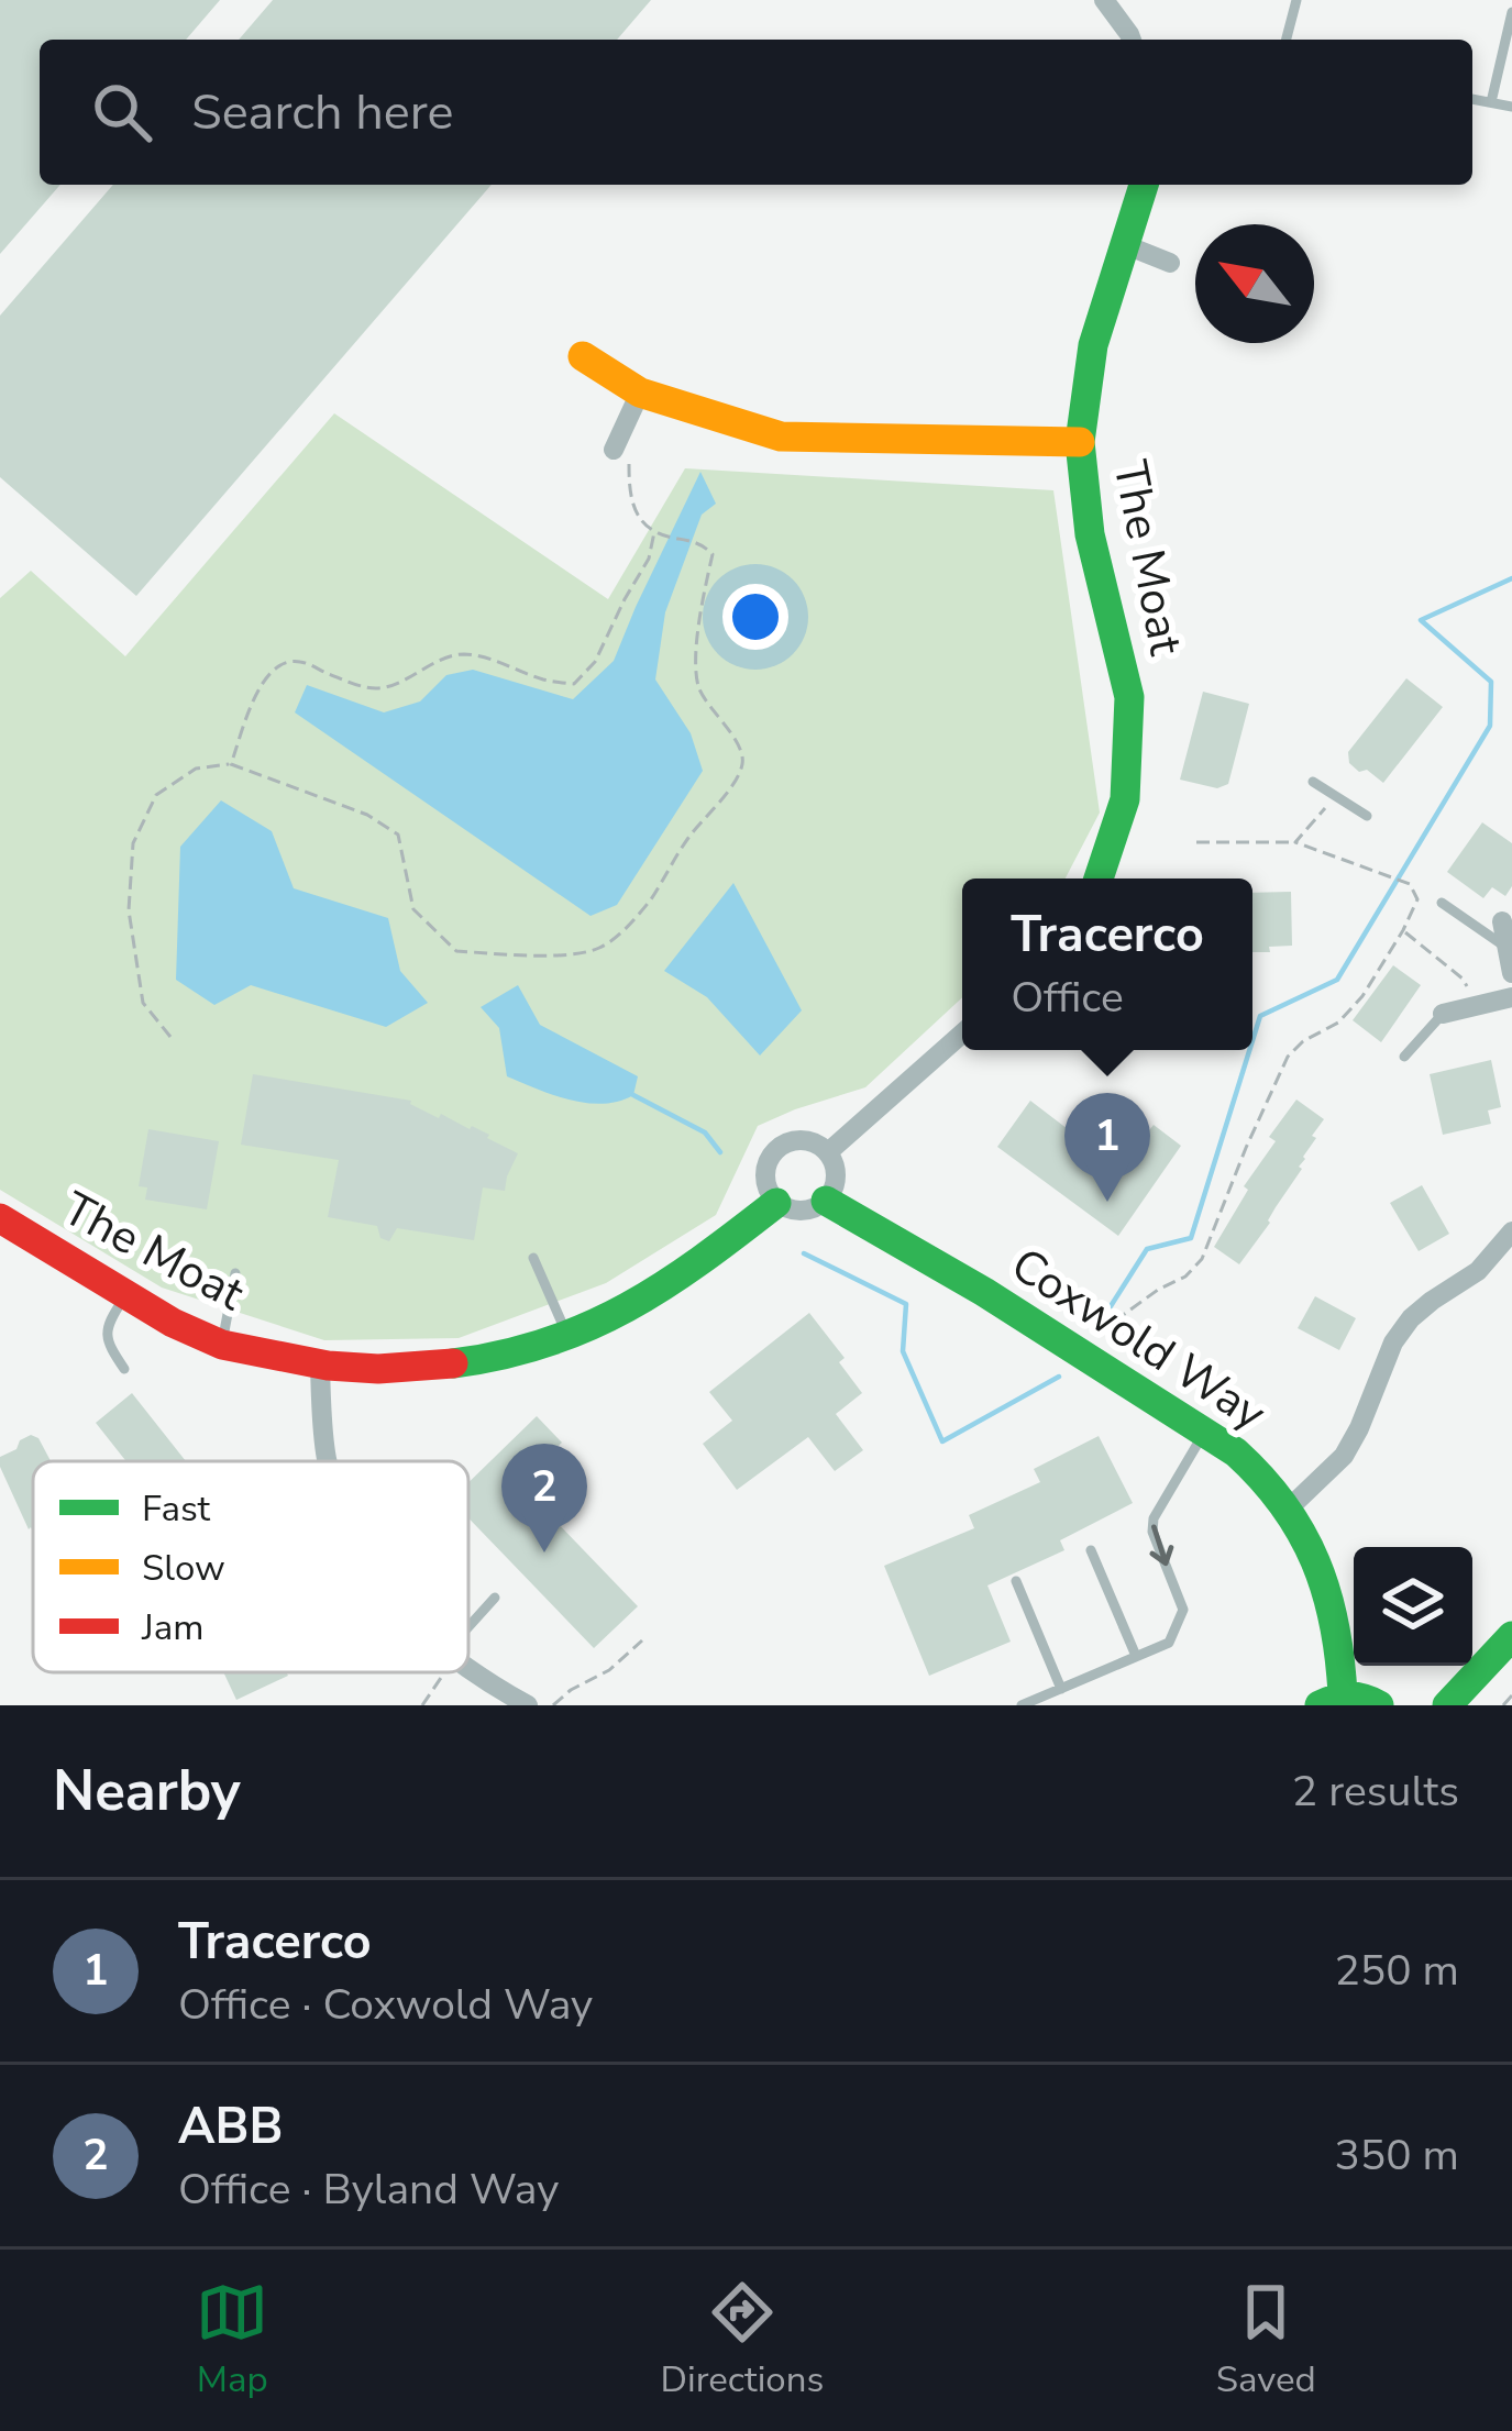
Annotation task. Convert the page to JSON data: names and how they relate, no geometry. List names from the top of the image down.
{
  "streets": {
    "street": ["The Moat", "Coxwold Way"]
  },
  "crossings": [
    ["The Moat", "Coxwold Way"]
  ],
  "legend": ["Fast", "Slow", "Jam"],
  "north": "top left",
  "page": {
    "search": "Search here",
    "popup": ["Tracerco", "Office"],
    "pins": ["1", "2"],
    "heading": ["Nearby", "2 results"],
    "list": [
      {
        "mark": "1",
        "name": "Tracerco",
        "note": "Office · Coxwold Way",
        "value": "250 m"
      },
      {
        "mark": "2",
        "name": "ABB",
        "note": "Office · Byland Way",
        "value": "350 m"
      }
    ],
    "nav": ["Map", "Directions", "Saved"]
  }
}
